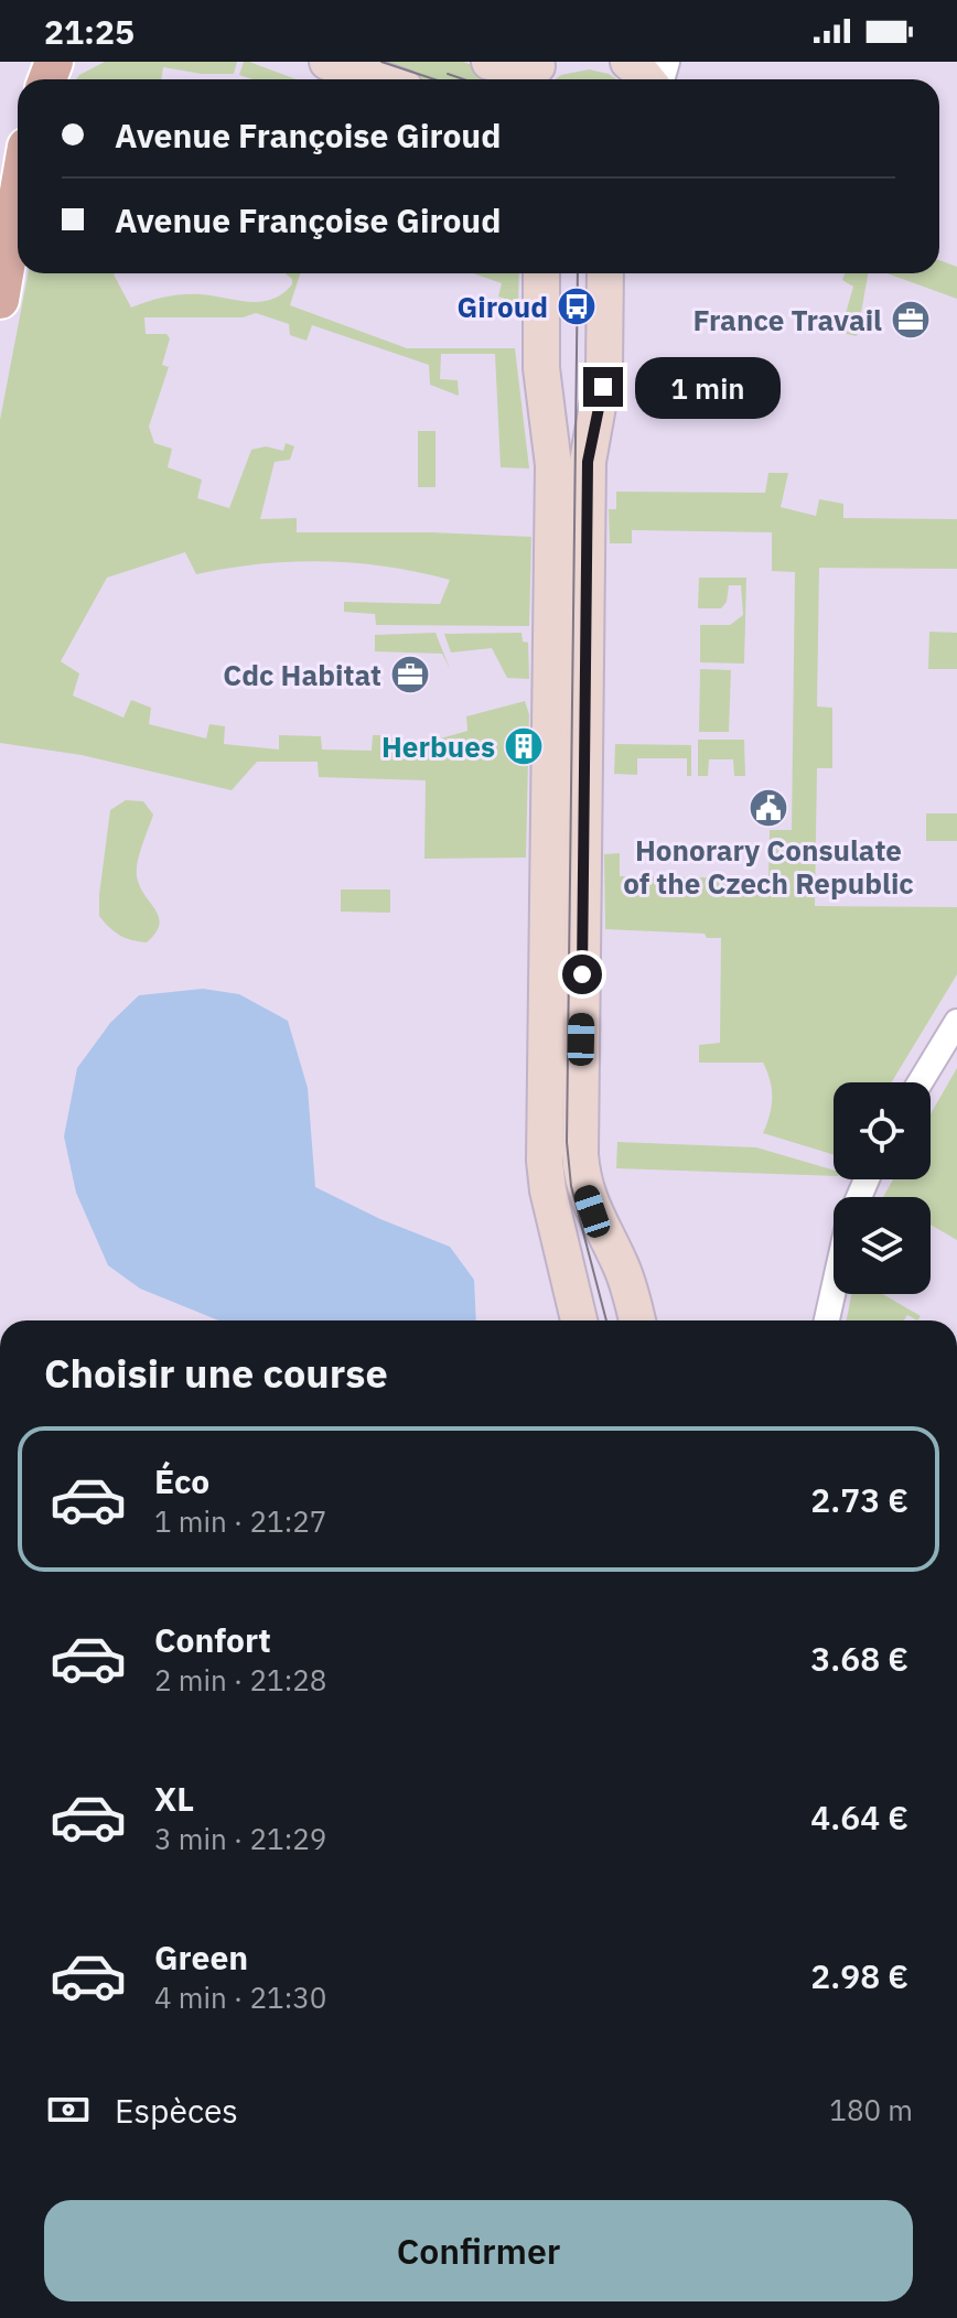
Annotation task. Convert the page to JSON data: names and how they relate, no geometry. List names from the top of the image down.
{
  "places": {
    "bus stop": ["Giroud"],
    "office": ["France Travail", "Cdc Habitat"],
    "building": ["Herbues"],
    "public building": ["Honorary Consulate of the Czech Republic"]
  },
  "page": {
    "status": "21:25",
    "banner": ["Avenue Françoise Giroud", "Avenue Françoise Giroud"],
    "bubble": "1 min",
    "heading": "Choisir une course",
    "list": [
      {
        "name": "Éco",
        "note": "1 min · 21:27",
        "value": "2.73 €"
      },
      {
        "name": "Confort",
        "note": "2 min · 21:28",
        "value": "3.68 €"
      },
      {
        "name": "XL",
        "note": "3 min · 21:29",
        "value": "4.64 €"
      },
      {
        "name": "Green",
        "note": "4 min · 21:30",
        "value": "2.98 €"
      }
    ],
    "pay": ["Espèces", "180 m"],
    "buttons": "Confirmer"
  }
}
